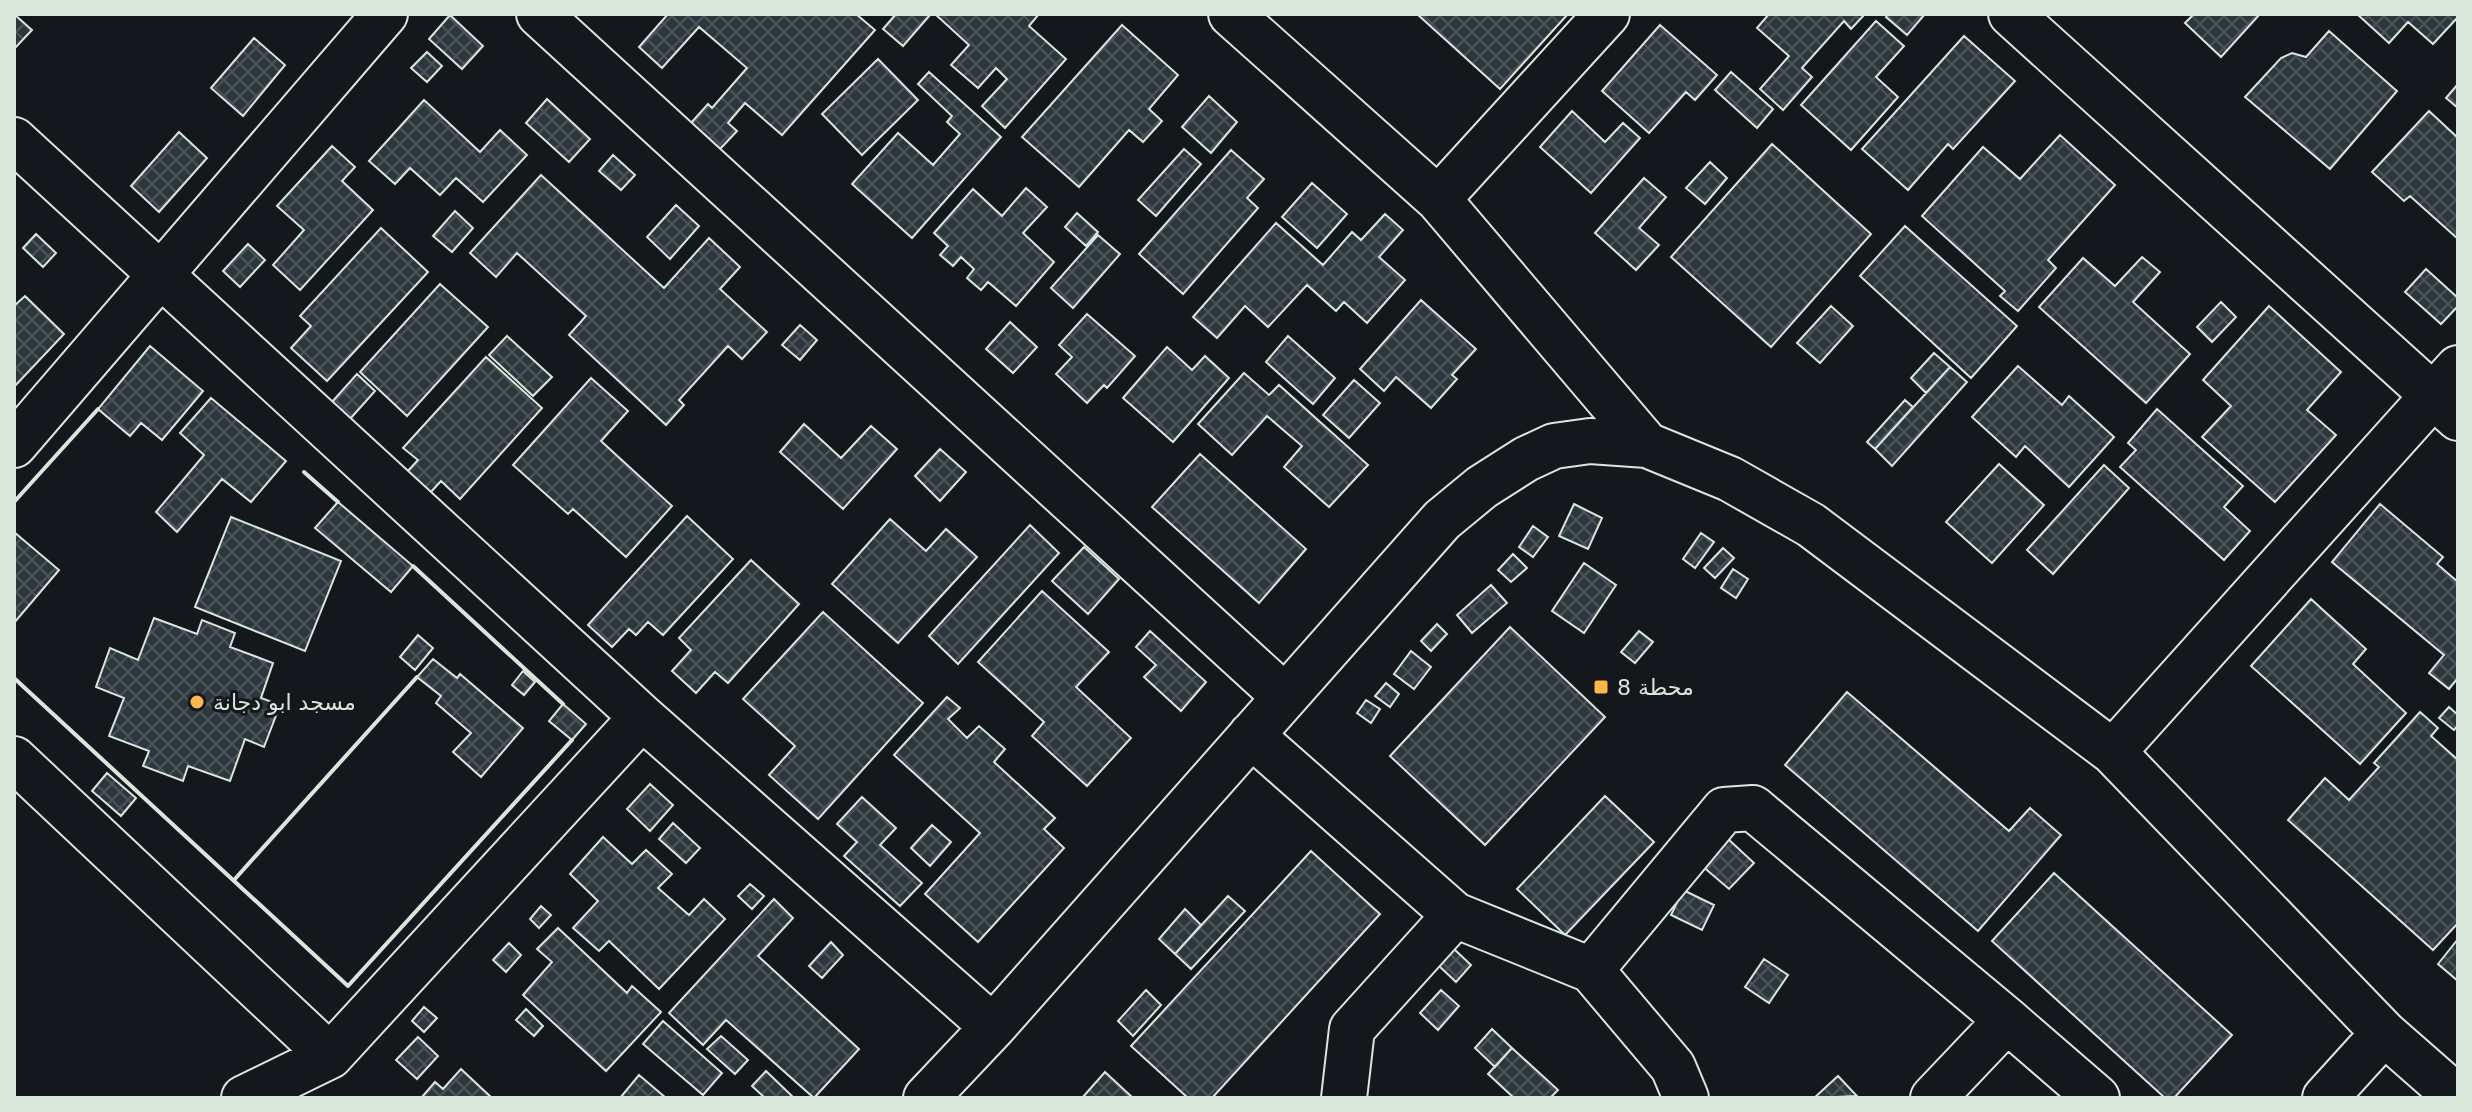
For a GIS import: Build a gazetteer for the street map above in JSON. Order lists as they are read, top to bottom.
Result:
{
  "places": {
    "transit": ["محطة 8"],
    "other": ["مسجد ابو دجانة"]
  }
}
